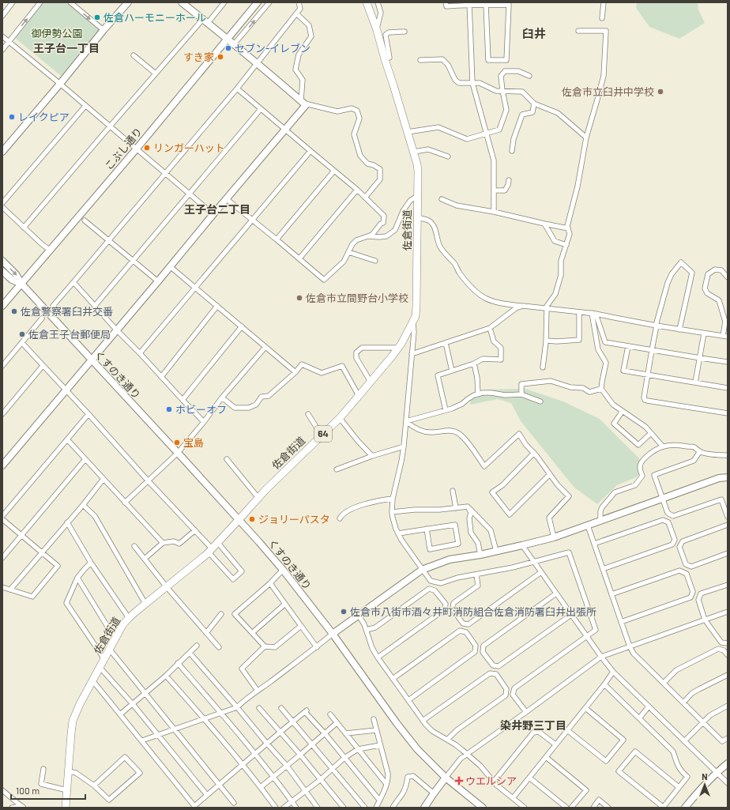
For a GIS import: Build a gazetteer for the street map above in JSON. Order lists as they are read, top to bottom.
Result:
{
  "streets": {
    "main road": ["佐倉街道", "64"],
    "street": ["こぶし通り", "くすのき通り"]
  },
  "crossings": [
    ["こぶし通り", "くすのき通り"],
    ["佐倉街道", "くすのき通り"]
  ],
  "districts": [
    "臼井",
    "王子台一丁目",
    "王子台二丁目",
    "染井野三丁目"
  ],
  "parks": ["御伊勢公園"],
  "places": {
    "other": [
      "佐倉ハーモニーホール",
      "セブン-イレブン",
      "すき家",
      "佐倉市立臼井中学校",
      "レイクピア",
      "リンガーハット",
      "佐倉市立間野台小学校",
      "佐倉警察署臼井交番",
      "佐倉王子台郵便局",
      "ホビーオフ",
      "宝島",
      "ジョリーパスタ",
      "佐倉市八街市酒々井町消防組合佐倉消防署臼井出張所"
    ],
    "health": ["ウエルシア"]
  },
  "scale_bar": "100 m",
  "north": "top"
}
